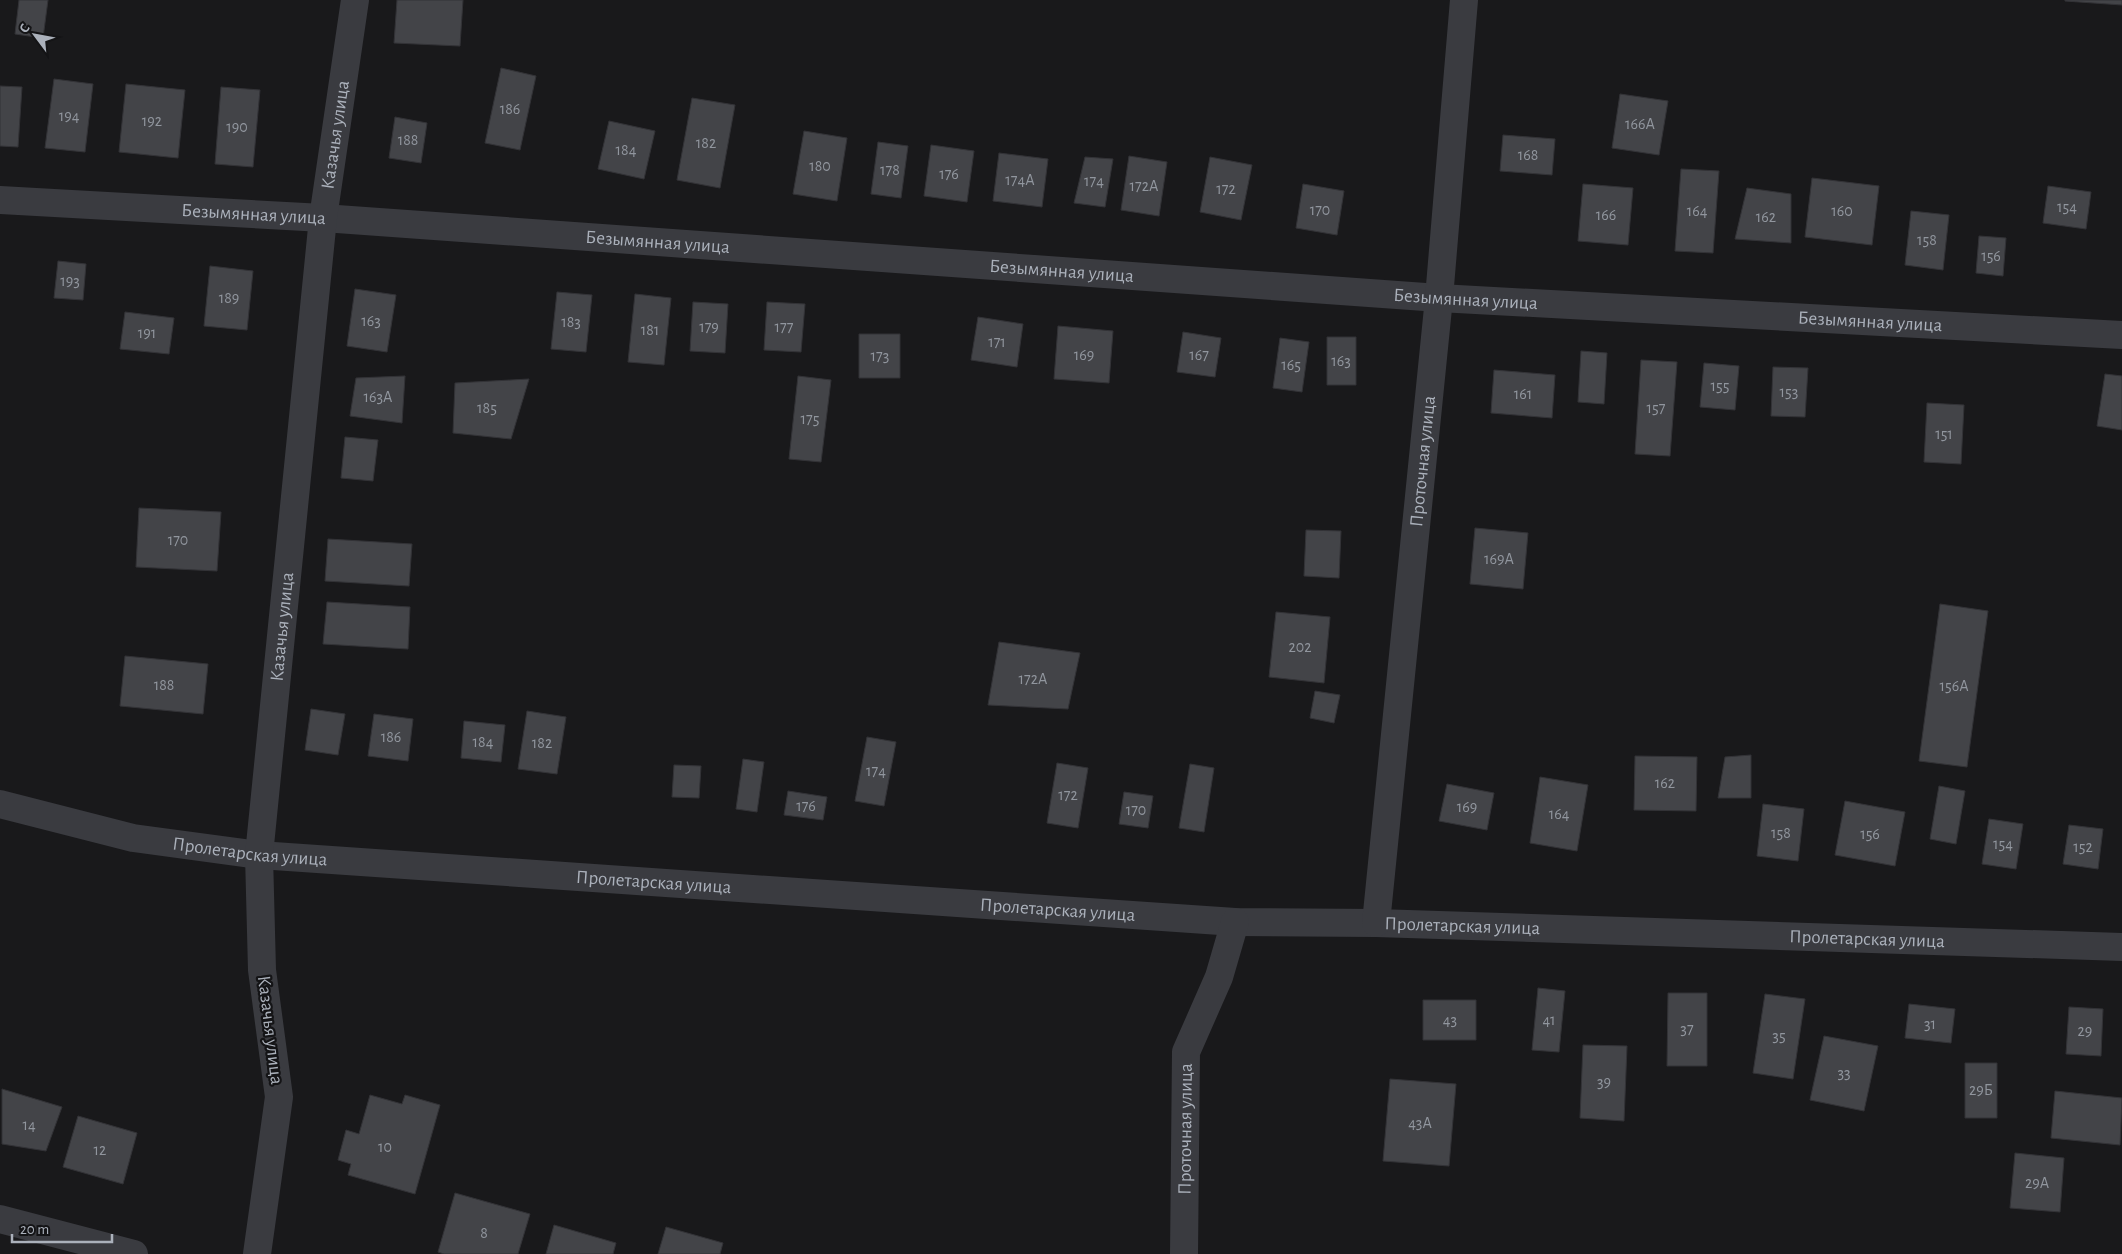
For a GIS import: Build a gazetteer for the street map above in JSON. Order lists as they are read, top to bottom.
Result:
{
  "streets": {
    "street": [
      "Казачья улица",
      "Безымянная улица",
      "Проточная улица",
      "Пролетарская улица"
    ]
  },
  "crossings": [
    ["Казачья улица", "Безымянная улица"],
    ["Казачья улица", "Пролетарская улица"],
    ["Безымянная улица", "Проточная улица"],
    ["Проточная улица", "Пролетарская улица"]
  ],
  "house_numbers": [
    "186",
    "194",
    "192",
    "166А",
    "190",
    "188",
    "182",
    "184",
    "168",
    "180",
    "178",
    "176",
    "174А",
    "174",
    "172А",
    "172",
    "154",
    "170",
    "164",
    "160",
    "166",
    "162",
    "158",
    "156",
    "193",
    "189",
    "163",
    "183",
    "179",
    "177",
    "181",
    "191",
    "171",
    "169",
    "167",
    "173",
    "163",
    "165",
    "155",
    "153",
    "161",
    "163А",
    "185",
    "157",
    "175",
    "151",
    "170",
    "169А",
    "202",
    "172А",
    "188",
    "156А",
    "186",
    "184",
    "182",
    "174",
    "162",
    "172",
    "176",
    "169",
    "170",
    "164",
    "158",
    "156",
    "154",
    "152",
    "43",
    "41",
    "31",
    "37",
    "29",
    "35",
    "33",
    "39",
    "29Б",
    "43А",
    "14",
    "10",
    "12",
    "29А",
    "8"
  ],
  "scale_bar": "20 m",
  "north": "top left"
}
